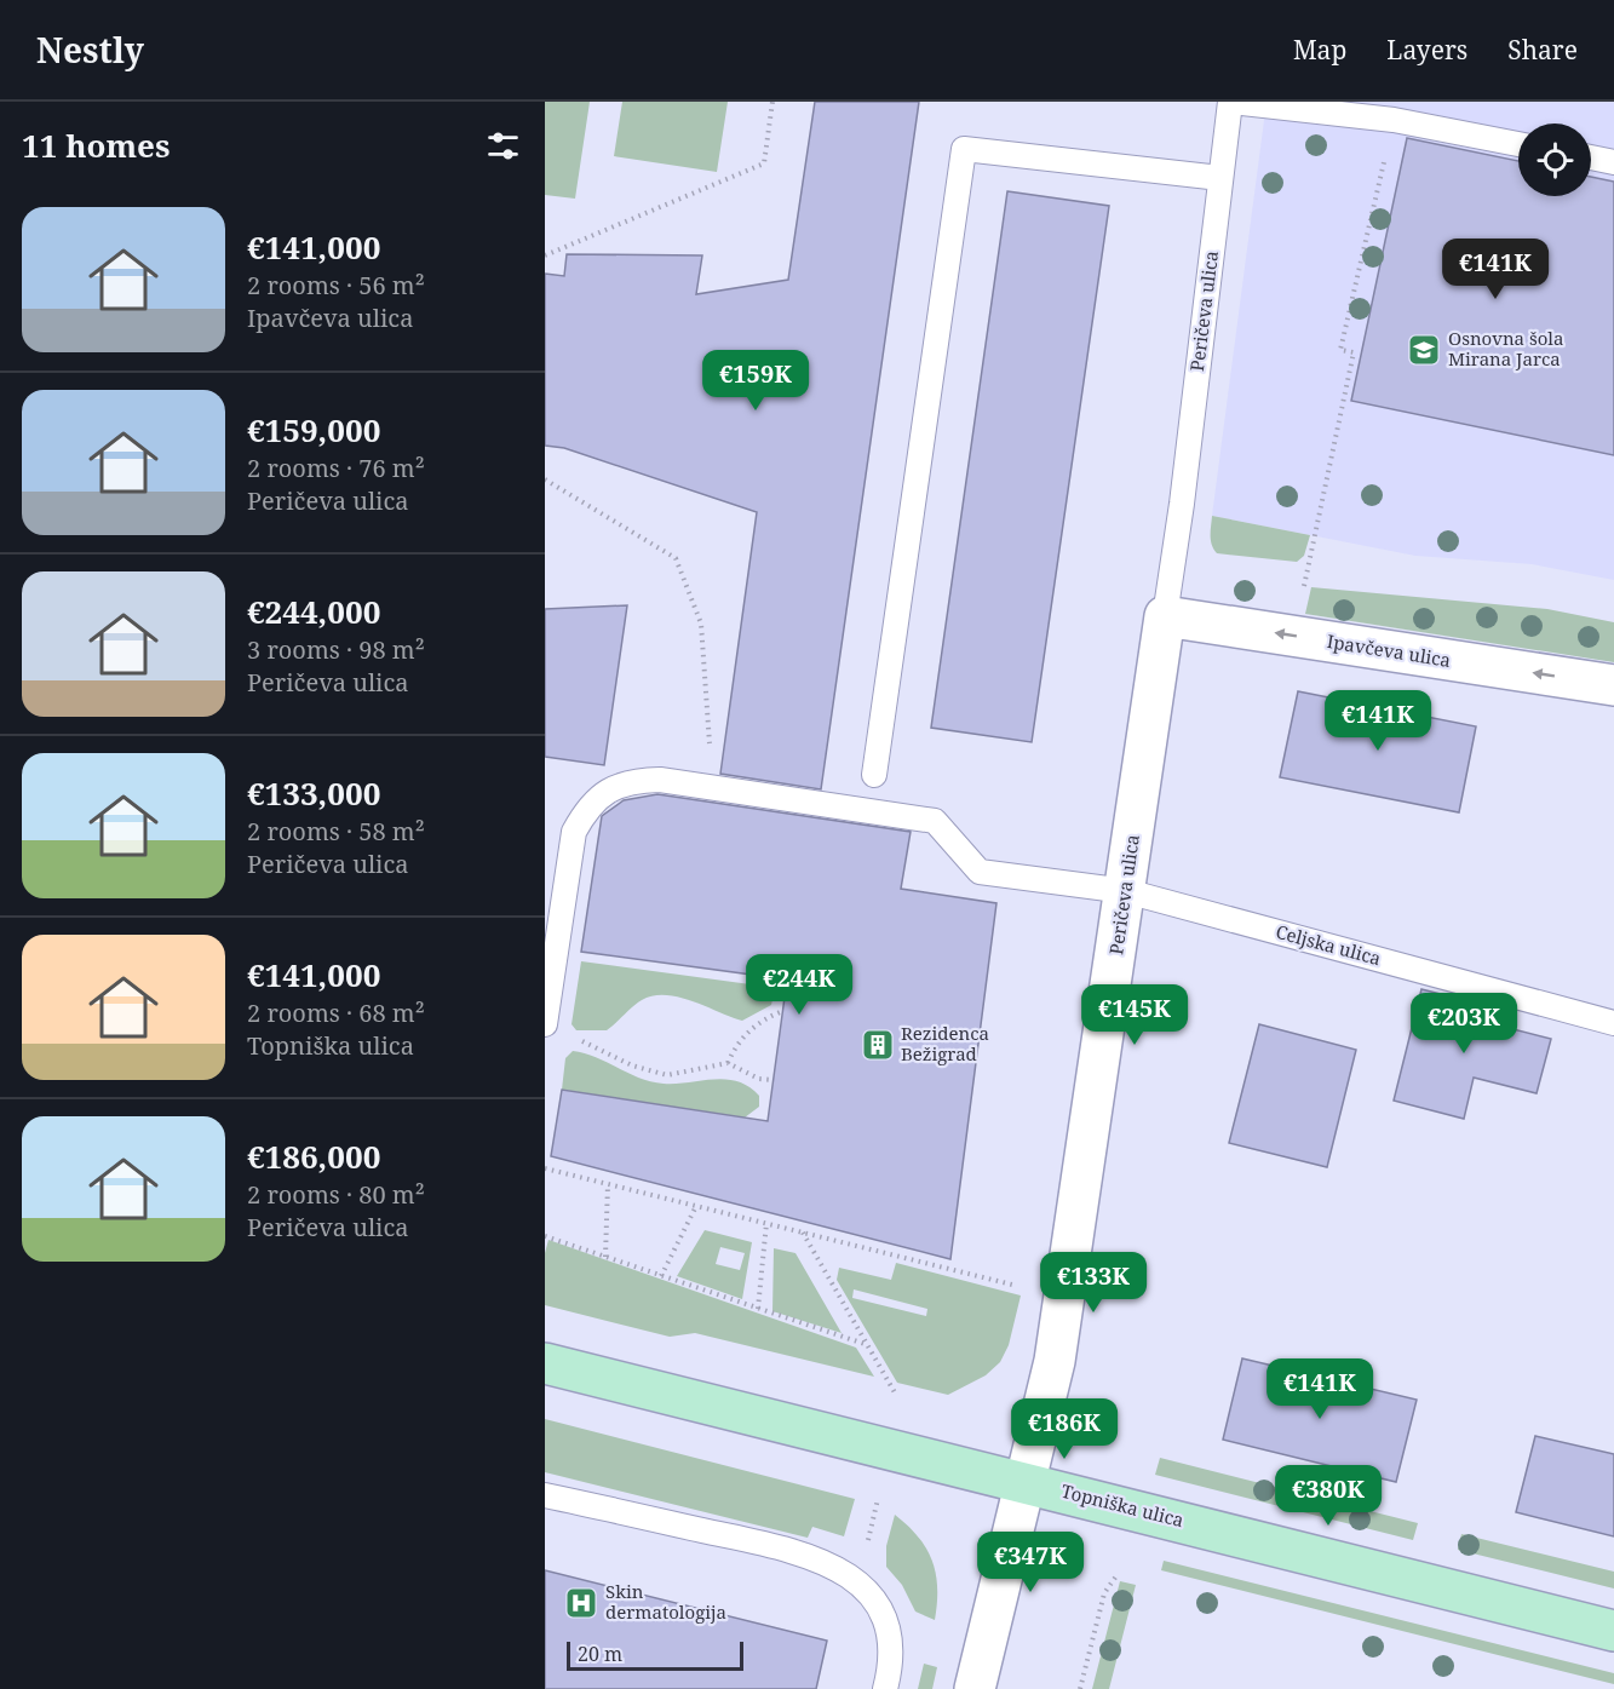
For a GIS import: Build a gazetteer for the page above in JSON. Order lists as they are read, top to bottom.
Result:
{
  "streets": {
    "main road": ["Topniška ulica"],
    "street": ["Peričeva ulica", "Ipavčeva ulica"],
    "lane": ["Celjska ulica"]
  },
  "crossings": [
    ["Peričeva ulica", "Ipavčeva ulica"],
    ["Peričeva ulica", "Celjska ulica"],
    ["Peričeva ulica", "Topniška ulica"]
  ],
  "one_way": ["Ipavčeva ulica"],
  "places": {
    "school or university": ["Osnovna šola Mirana Jarca"],
    "building": ["Rezidenca Bežigrad"],
    "hospital": ["Skin dermatologija"]
  },
  "scale_bar": "20 m",
  "page": {
    "header": "Nestly",
    "nav": ["Map", "Layers", "Share"],
    "heading": "11 homes",
    "list": [
      {
        "name": "€141,000",
        "note": "2 rooms · 56 m² · Ipavčeva ulica"
      },
      {
        "name": "€159,000",
        "note": "2 rooms · 76 m² · Peričeva ulica"
      },
      {
        "name": "€244,000",
        "note": "3 rooms · 98 m² · Peričeva ulica"
      },
      {
        "name": "€133,000",
        "note": "2 rooms · 58 m² · Peričeva ulica"
      },
      {
        "name": "€141,000",
        "note": "2 rooms · 68 m² · Topniška ulica"
      },
      {
        "name": "€186,000",
        "note": "2 rooms · 80 m² · Peričeva ulica"
      }
    ],
    "price": [
      "€141K",
      "€159K",
      "€141K",
      "€244K",
      "€145K",
      "€203K",
      "€133K",
      "€141K",
      "€186K",
      "€380K",
      "€347K"
    ],
    "scale": "20 m"
  }
}
